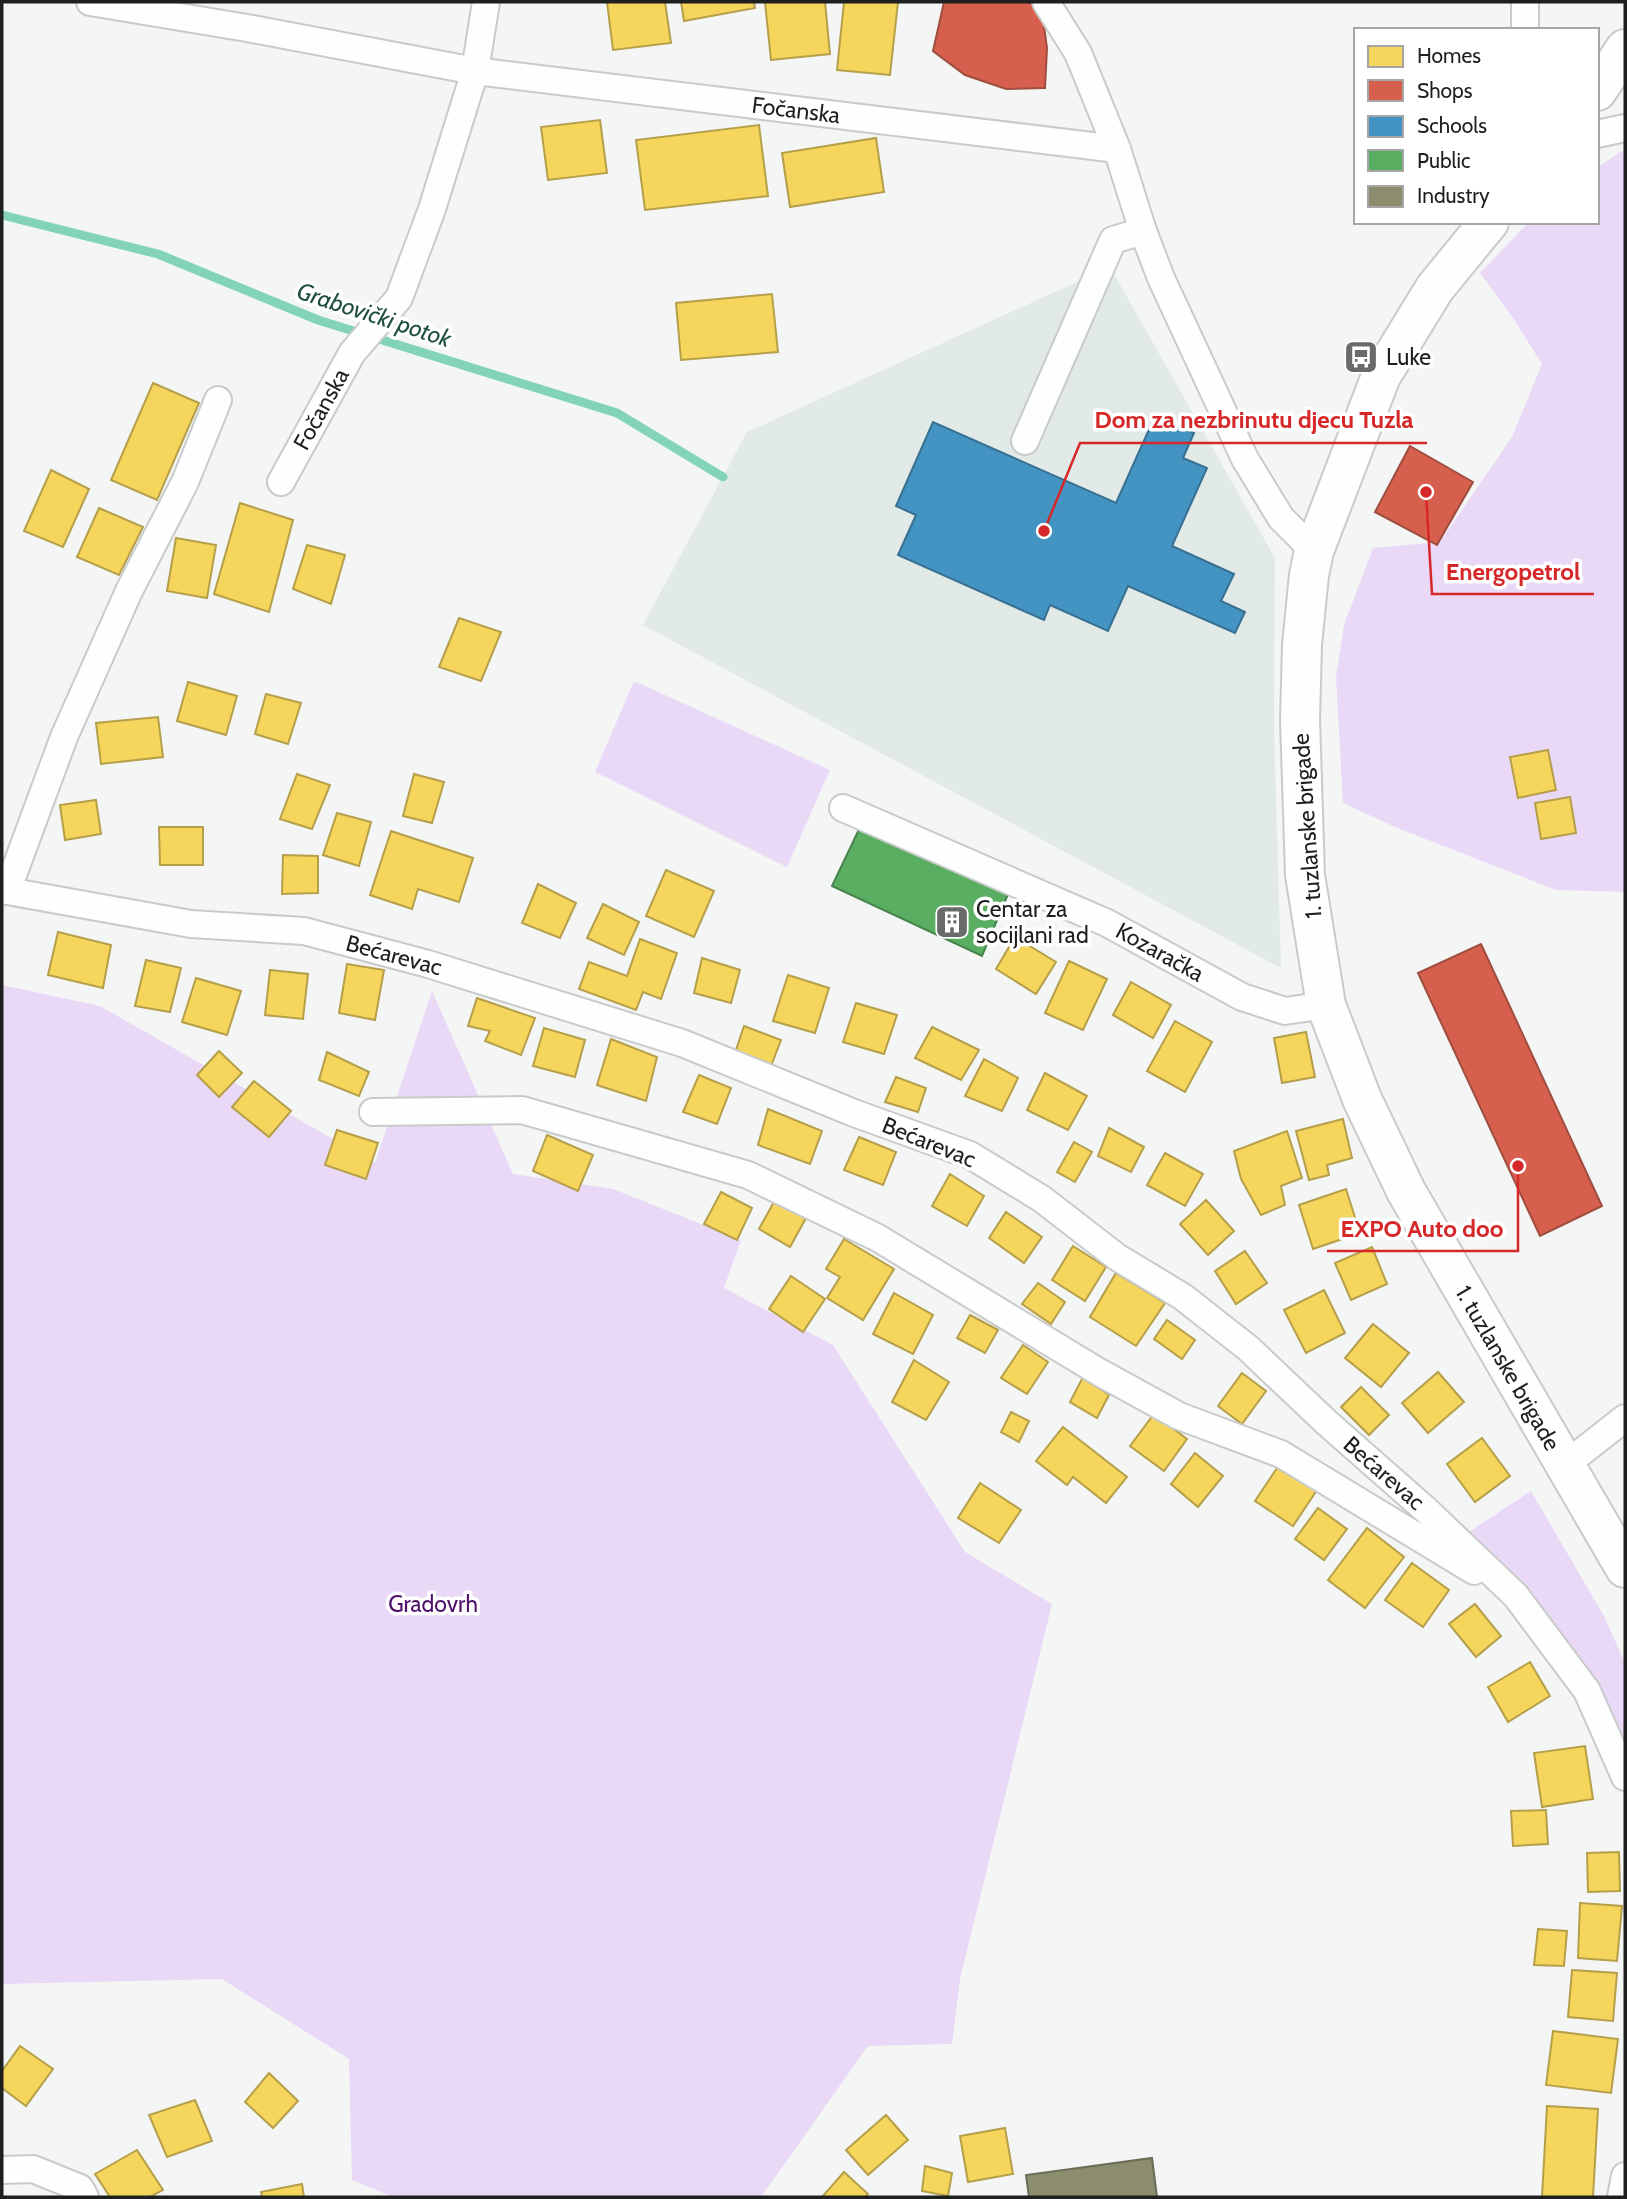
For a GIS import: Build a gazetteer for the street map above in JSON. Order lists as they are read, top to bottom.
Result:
{
  "streets": {
    "main road": ["1. tuzlanske brigade"],
    "street": ["Fočanska", "Kozaračka", "Bećarevac"]
  },
  "crossings": [
    ["1. tuzlanske brigade", "Kozaračka"]
  ],
  "water": ["Grabovički potok"],
  "parks": ["Gradovrh"],
  "places": {
    "bus stop": ["Luke"],
    "other": ["Energopetrol", "Dom za nezbrinutu djecu Tuzla", "EXPO Auto doo"],
    "building": ["Centar za socijlani rad"]
  },
  "legend": [
    "Homes",
    "Shops",
    "Schools",
    "Public",
    "Industry"
  ]
}
